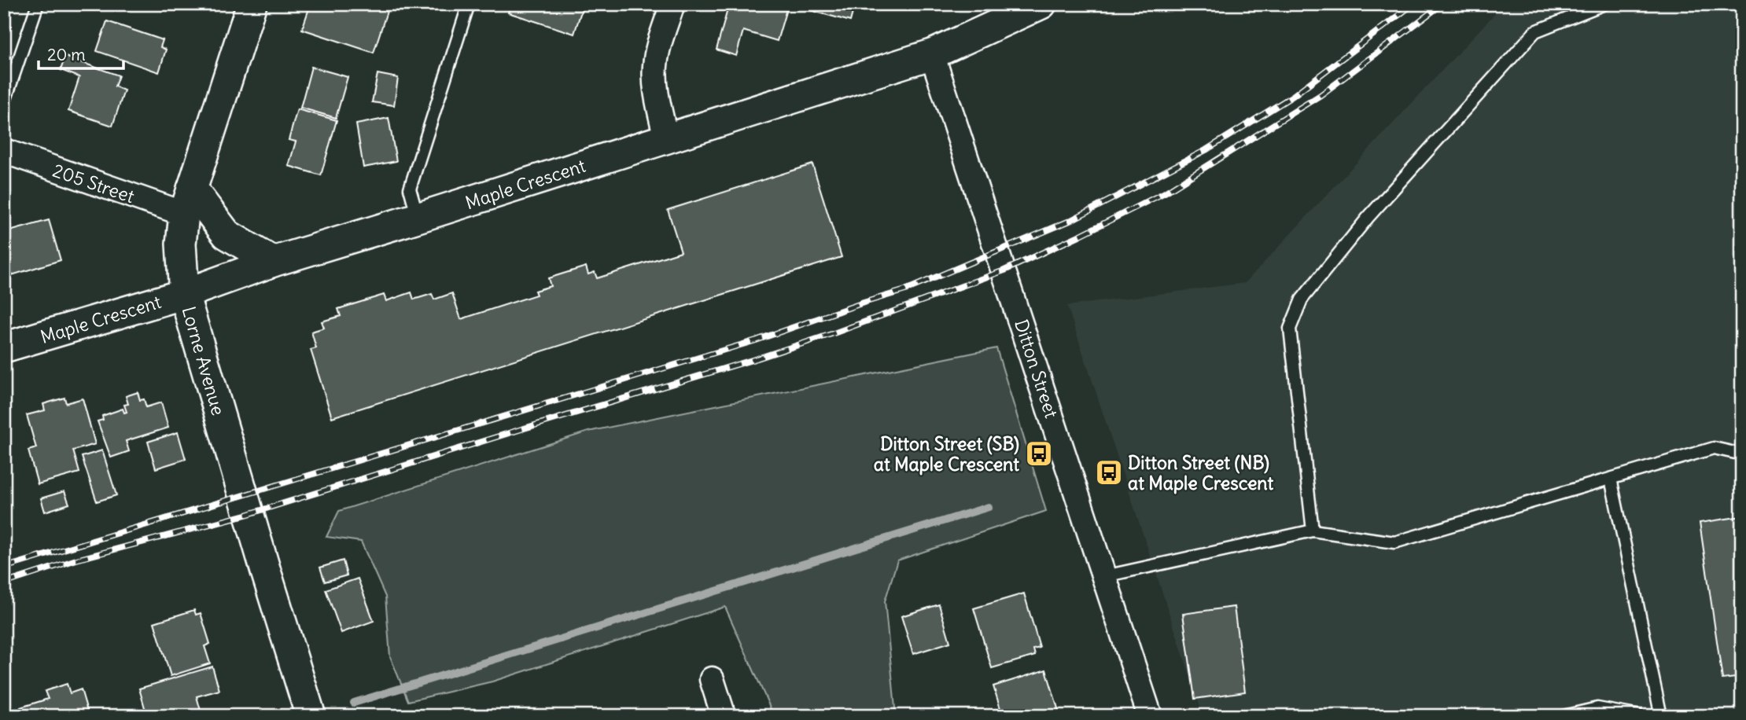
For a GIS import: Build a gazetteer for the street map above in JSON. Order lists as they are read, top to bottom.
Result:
{
  "streets": {
    "street": [
      "205 Street",
      "Maple Crescent",
      "Lorne Avenue",
      "Ditton Street"
    ]
  },
  "crossings": [
    ["205 Street", "Lorne Avenue"],
    ["Maple Crescent", "Lorne Avenue"],
    ["Maple Crescent", "Ditton Street"]
  ],
  "places": {
    "bus stop": ["Ditton Street (SB) at Maple Crescent", "Ditton Street (NB) at Maple Crescent"]
  },
  "scale_bar": "20 m"
}
